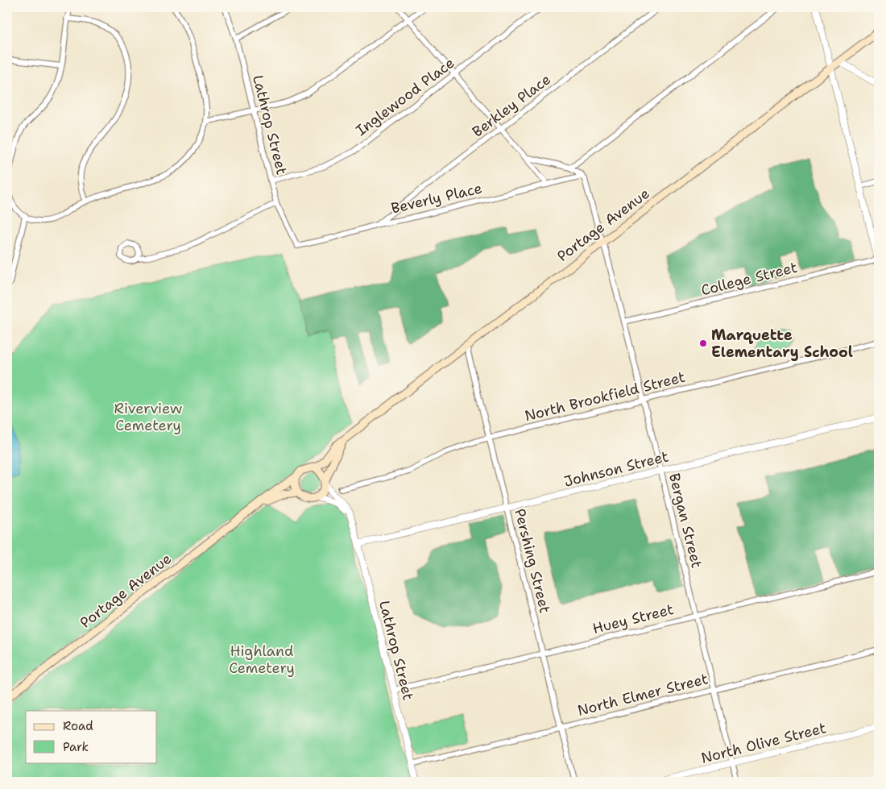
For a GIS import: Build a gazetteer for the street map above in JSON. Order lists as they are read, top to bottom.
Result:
{
  "streets": {
    "main road": ["Portage Avenue"],
    "street": [
      "Inglewood Place",
      "Berkley Place",
      "Lathrop Street",
      "Beverly Place",
      "College Street",
      "North Brookfield Street",
      "Johnson Street",
      "Bergan Street",
      "Pershing Street",
      "Huey Street",
      "North Elmer Street",
      "North Olive Street"
    ]
  },
  "crossings": [
    ["Inglewood Place", "Lathrop Street"],
    ["Berkley Place", "Beverly Place"],
    ["Lathrop Street", "Beverly Place"],
    ["Lathrop Street", "Portage Avenue"],
    ["Lathrop Street", "Johnson Street"],
    ["Lathrop Street", "Huey Street"],
    ["Lathrop Street", "North Elmer Street"],
    ["Beverly Place", "Bergan Street"],
    ["Portage Avenue", "Bergan Street"],
    ["Portage Avenue", "Pershing Street"],
    ["College Street", "Bergan Street"],
    ["North Brookfield Street", "Bergan Street"],
    ["North Brookfield Street", "Pershing Street"],
    ["Johnson Street", "Bergan Street"],
    ["Johnson Street", "Pershing Street"],
    ["Bergan Street", "Huey Street"],
    ["Bergan Street", "North Elmer Street"],
    ["Bergan Street", "North Olive Street"],
    ["Pershing Street", "Huey Street"],
    ["Pershing Street", "North Elmer Street"]
  ],
  "parks": ["Riverview Cemetery", "Highland Cemetery"],
  "places": ["Marquette Elementary School"],
  "legend": ["Road", "Park"]
}
